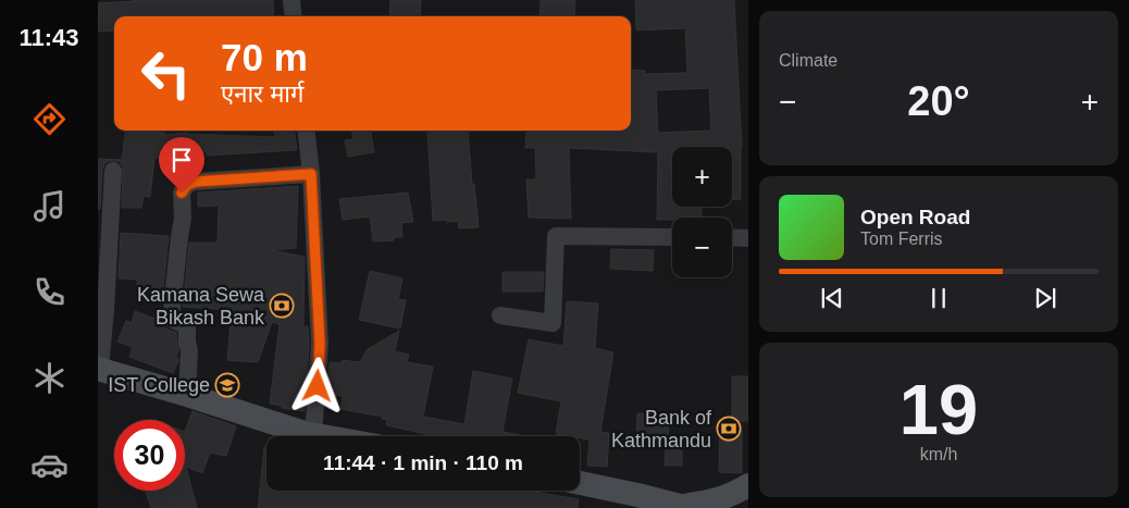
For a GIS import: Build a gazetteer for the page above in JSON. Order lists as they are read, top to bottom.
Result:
{
  "places": {
    "bank": ["Kamana Sewa Bikash Bank", "Bank of Kathmandu"],
    "school or university": ["IST College"]
  },
  "page": {
    "tabs": "11:43",
    "tile": [
      "Climate",
      ["19", "km/h"]
    ],
    "turn": ["70 m", "एनार मार्ग"],
    "heat": ["−", "20°", "+"],
    "map_buttons": ["+", "−"],
    "song": ["Open Road", "Tom Ferris"],
    "limit": "30",
    "trip": "11:44 · 1 min · 110 m"
  }
}
